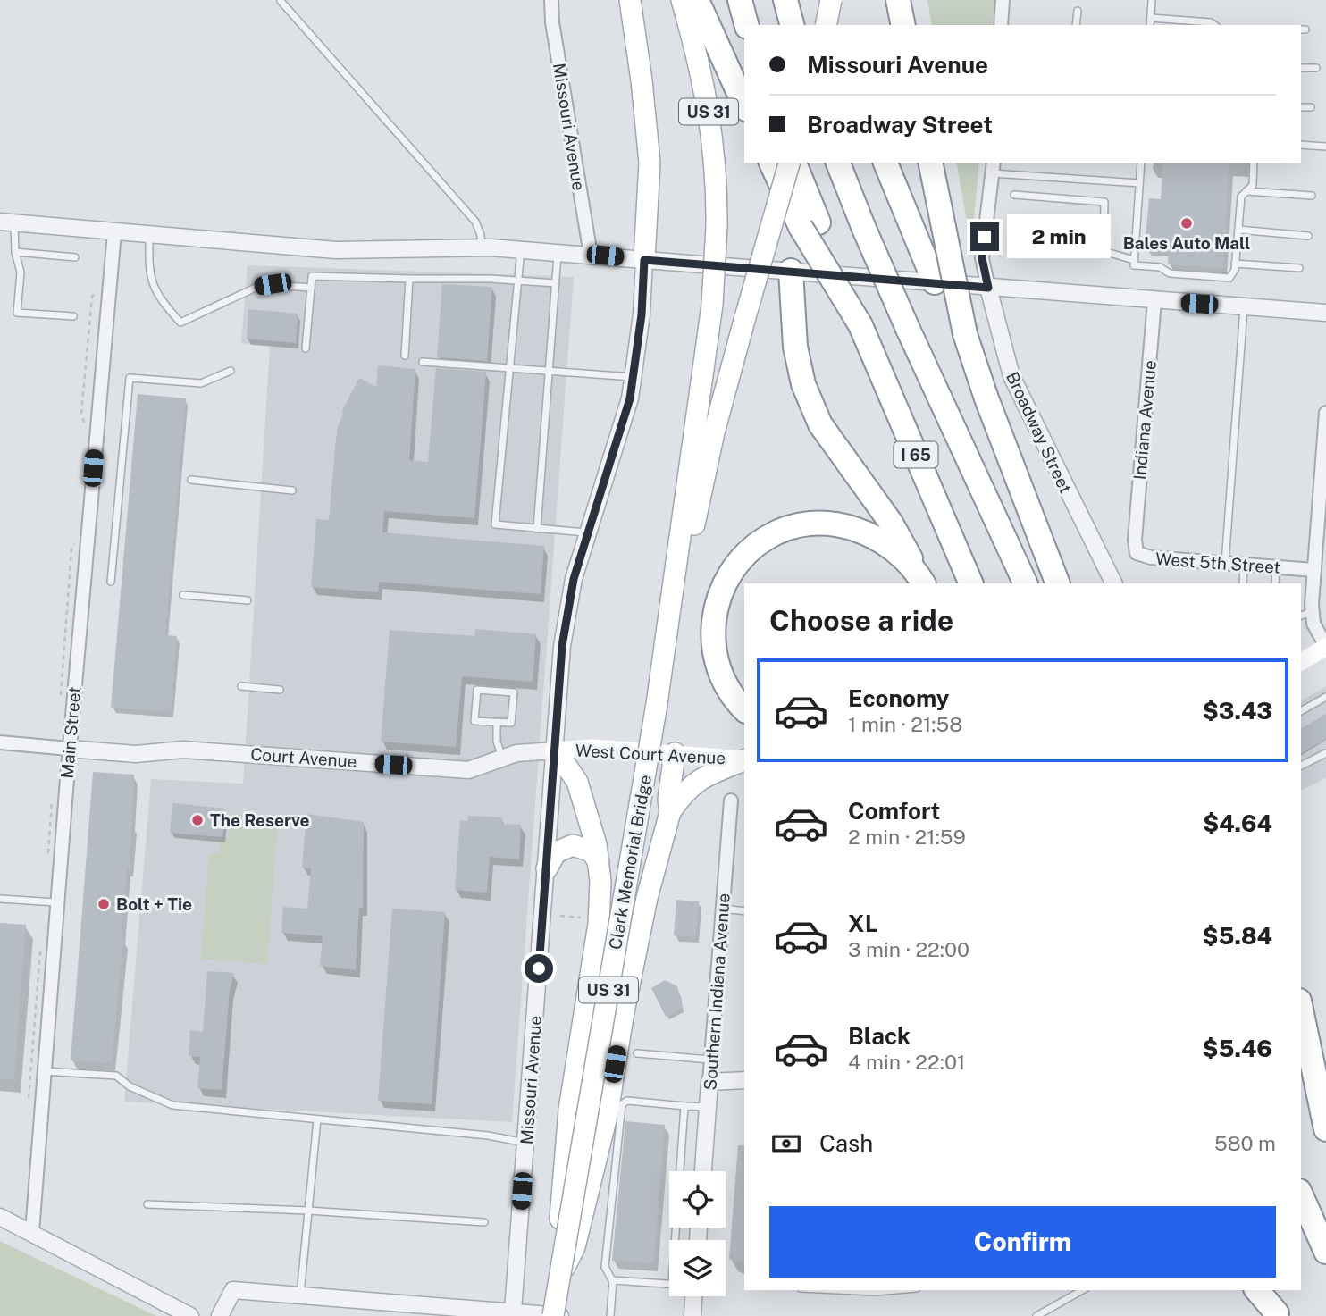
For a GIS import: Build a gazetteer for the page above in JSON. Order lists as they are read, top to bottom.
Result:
{
  "streets": {
    "highway": ["I 65"],
    "main road": ["US 31", "West Court Avenue", "Clark Memorial Bridge"],
    "street": [
      "Missouri Avenue",
      "Indiana Avenue",
      "Broadway Street",
      "West 5th Street",
      "Main Street",
      "Court Avenue",
      "Southern Indiana Avenue"
    ]
  },
  "crossings": [
    ["US 31", "Clark Memorial Bridge"],
    ["Missouri Avenue", "West Court Avenue"],
    ["Missouri Avenue", "Court Avenue"],
    ["Indiana Avenue", "West 5th Street"],
    ["Main Street", "Court Avenue"],
    ["West Court Avenue", "Court Avenue"]
  ],
  "places": ["Bales Auto Mall", "The Reserve", "Bolt + Tie"],
  "page": {
    "banner": ["Missouri Avenue", "Broadway Street"],
    "bubble": "2 min",
    "heading": "Choose a ride",
    "list": [
      {
        "name": "Economy",
        "note": "1 min · 21:58",
        "value": "$3.43"
      },
      {
        "name": "Comfort",
        "note": "2 min · 21:59",
        "value": "$4.64"
      },
      {
        "name": "XL",
        "note": "3 min · 22:00",
        "value": "$5.84"
      },
      {
        "name": "Black",
        "note": "4 min · 22:01",
        "value": "$5.46"
      }
    ],
    "pay": ["Cash", "580 m"],
    "buttons": "Confirm"
  }
}
